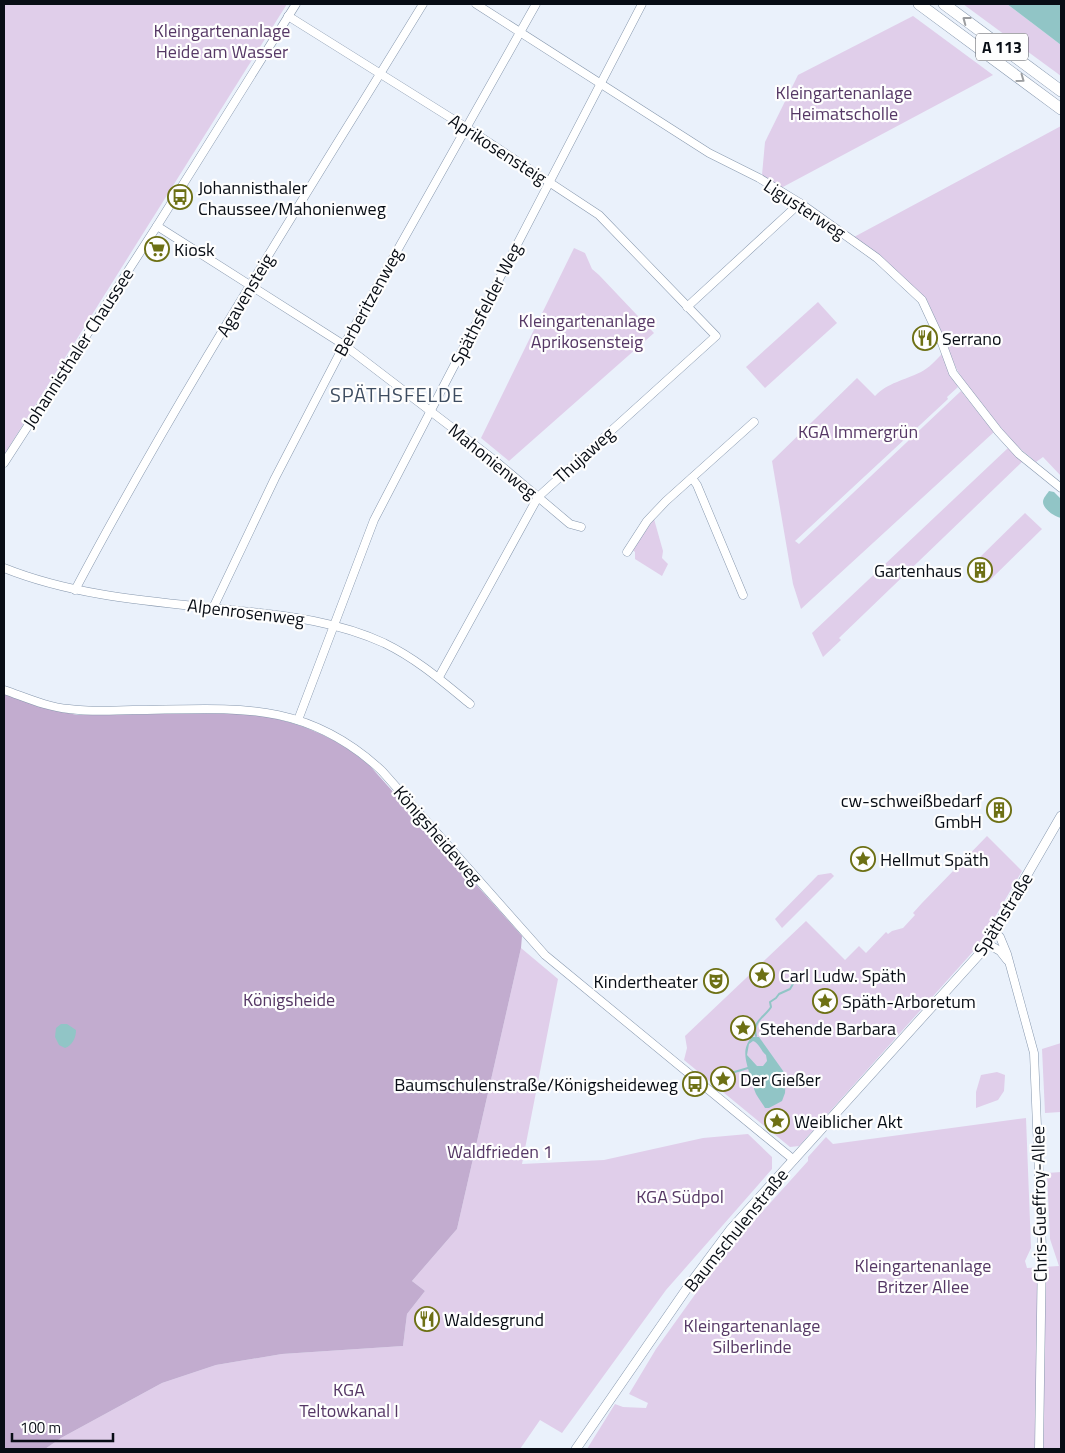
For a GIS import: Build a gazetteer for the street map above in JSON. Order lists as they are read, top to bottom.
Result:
{
  "streets": {
    "highway": ["A 113"],
    "main road": ["Späthstraße", "Baumschulenstraße"],
    "street": [
      "Aprikosensteig",
      "Ligusterweg",
      "Agavensteig",
      "Berberitzenweg",
      "Späthsfelder Weg",
      "Johannisthaler Chaussee",
      "Thujaweg",
      "Mahonienweg",
      "Alpenrosenweg",
      "Königsheideweg",
      "Chris-Gueffroy-Allee"
    ]
  },
  "crossings": [
    ["Aprikosensteig", "Agavensteig"],
    ["Aprikosensteig", "Berberitzenweg"],
    ["Aprikosensteig", "Späthsfelder Weg"],
    ["Aprikosensteig", "Johannisthaler Chaussee"],
    ["Aprikosensteig", "Thujaweg"],
    ["Ligusterweg", "Berberitzenweg"],
    ["Ligusterweg", "Späthsfelder Weg"],
    ["Agavensteig", "Mahonienweg"],
    ["Agavensteig", "Alpenrosenweg"],
    ["Berberitzenweg", "Mahonienweg"],
    ["Berberitzenweg", "Alpenrosenweg"],
    ["Späthsfelder Weg", "Mahonienweg"],
    ["Späthsfelder Weg", "Alpenrosenweg"],
    ["Späthsfelder Weg", "Königsheideweg"],
    ["Johannisthaler Chaussee", "Mahonienweg"],
    ["Thujaweg", "Mahonienweg"],
    ["Thujaweg", "Alpenrosenweg"],
    ["Königsheideweg", "Späthstraße"],
    ["Königsheideweg", "Baumschulenstraße"],
    ["Späthstraße", "Chris-Gueffroy-Allee"],
    ["Späthstraße", "Baumschulenstraße"]
  ],
  "districts": ["SPÄTHSFELDE"],
  "parks": [
    "Kleingartenanlage Heide am Wasser",
    "Kleingartenanlage Heimatscholle",
    "Kleingartenanlage Aprikosensteig",
    "KGA Immergrün",
    "Königsheide",
    "Waldfrieden 1",
    "KGA Südpol",
    "Kleingartenanlage Britzer Allee",
    "Kleingartenanlage Silberlinde",
    "KGA Teltowkanal I"
  ],
  "places": {
    "bus stop": ["Johannisthaler Chaussee/Mahonienweg", "Baumschulenstraße/Königsheideweg"],
    "supermarket": ["Kiosk"],
    "restaurant": ["Serrano", "Waldesgrund"],
    "building": ["Gartenhaus", "cw-schweißbedarf GmbH"],
    "place": [
      "Hellmut Späth",
      "Carl Ludw. Späth",
      "Späth-Arboretum",
      "Stehende Barbara",
      "Der Gießer",
      "Weiblicher Akt"
    ],
    "theatre": ["Kindertheater"]
  },
  "scale_bar": "100 m"
}
